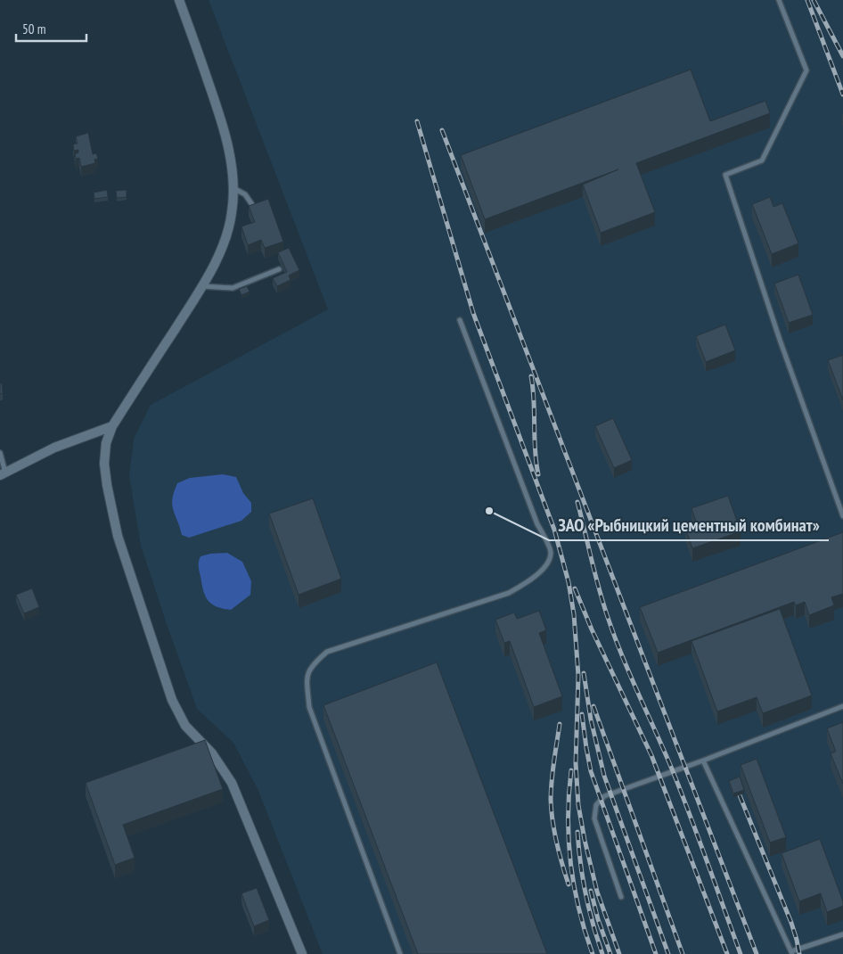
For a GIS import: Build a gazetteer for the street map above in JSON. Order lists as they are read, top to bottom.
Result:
{
  "places": ["ЗАО «Рыбницкий цементный комбинат»"],
  "scale_bar": "50 m"
}
